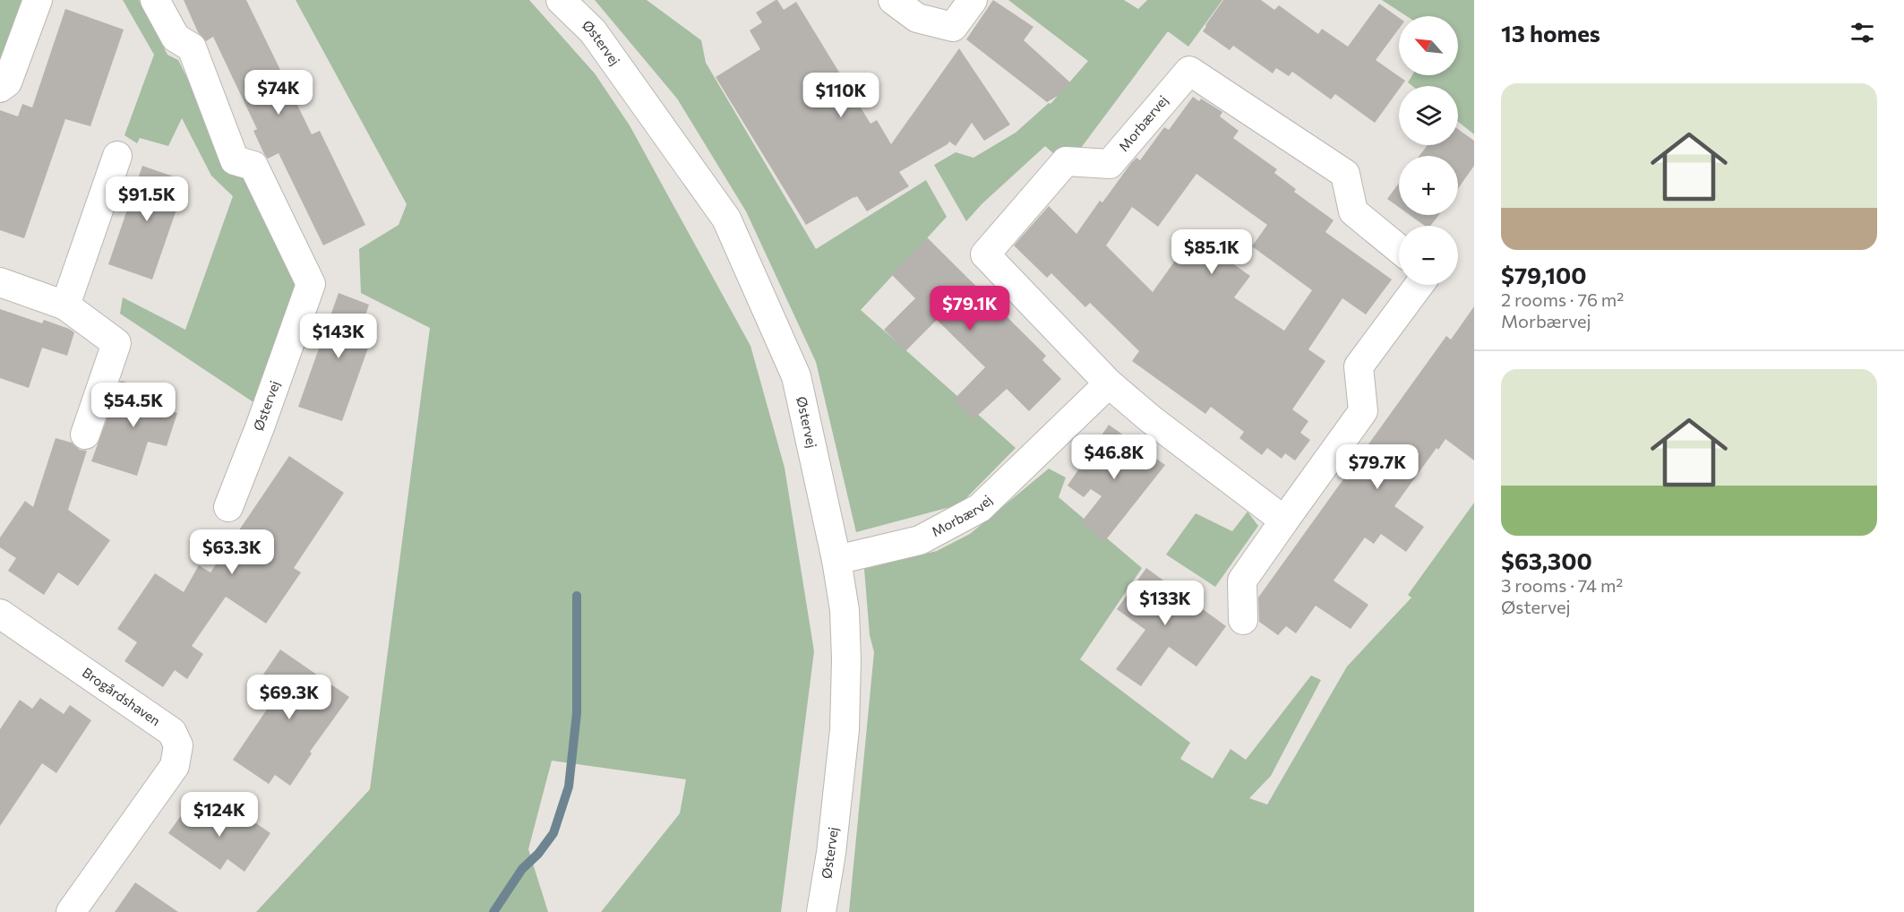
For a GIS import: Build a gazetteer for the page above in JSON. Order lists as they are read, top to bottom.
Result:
{
  "streets": {
    "street": ["Østervej", "Morbærvej", "Brogårdshaven"]
  },
  "crossings": [
    ["Østervej", "Morbærvej"]
  ],
  "north": "top left",
  "page": {
    "heading": "13 homes",
    "map_buttons": ["+", "−"],
    "list": [
      {
        "name": "$79,100",
        "note": "2 rooms · 76 m² · Morbærvej"
      },
      {
        "name": "$63,300",
        "note": "3 rooms · 74 m² · Østervej"
      }
    ],
    "price": [
      "$74K",
      "$110K",
      "$91.5K",
      "$85.1K",
      "$79.1K",
      "$143K",
      "$54.5K",
      "$46.8K",
      "$79.7K",
      "$63.3K",
      "$133K",
      "$69.3K",
      "$124K"
    ]
  }
}
